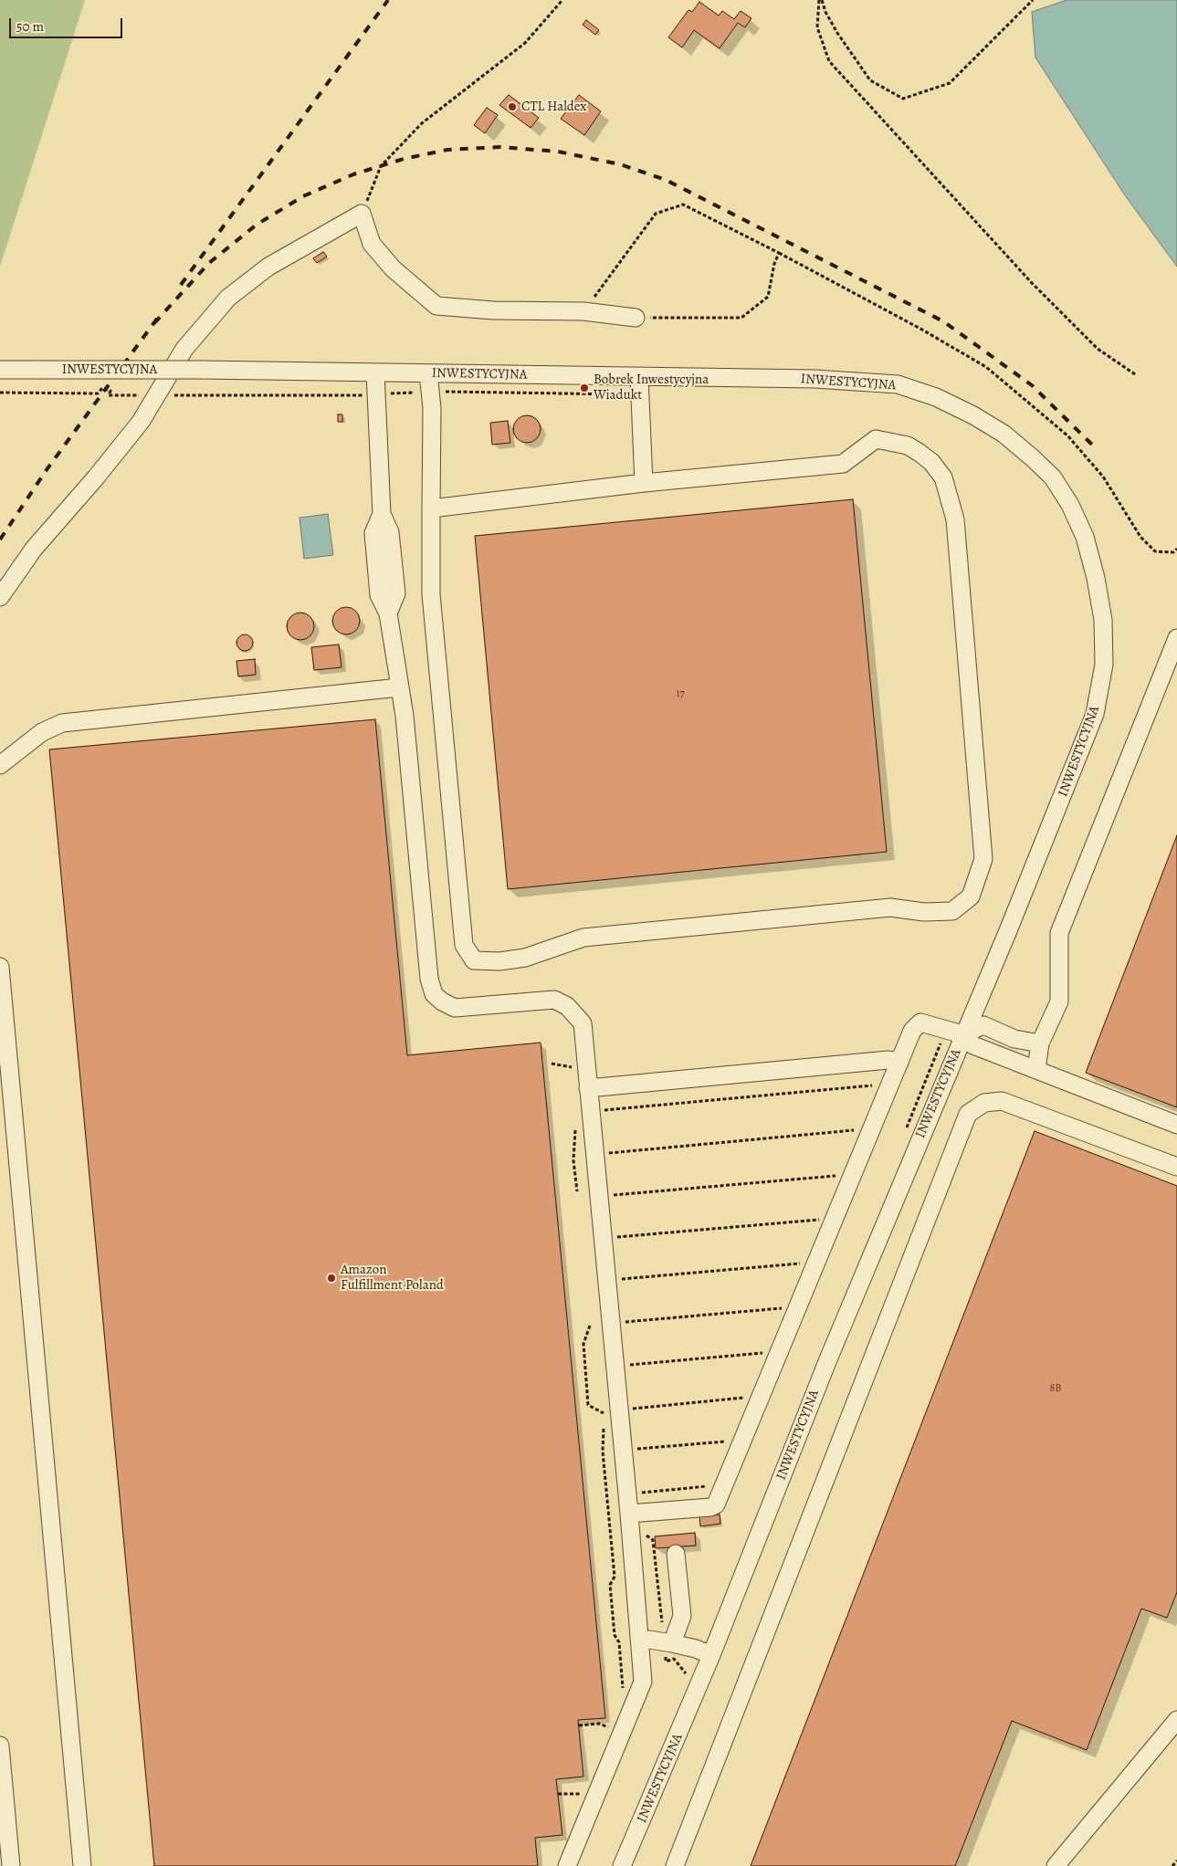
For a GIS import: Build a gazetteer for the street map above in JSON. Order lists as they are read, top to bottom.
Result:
{
  "streets": {
    "street": ["INWESTYCYJNA"]
  },
  "places": ["CTL Haldex", "Bobrek Inwestycyjna Wiadukt", "Amazon Fulfillment Poland"],
  "house_numbers": ["17", "8B"],
  "scale_bar": "50 m"
}
